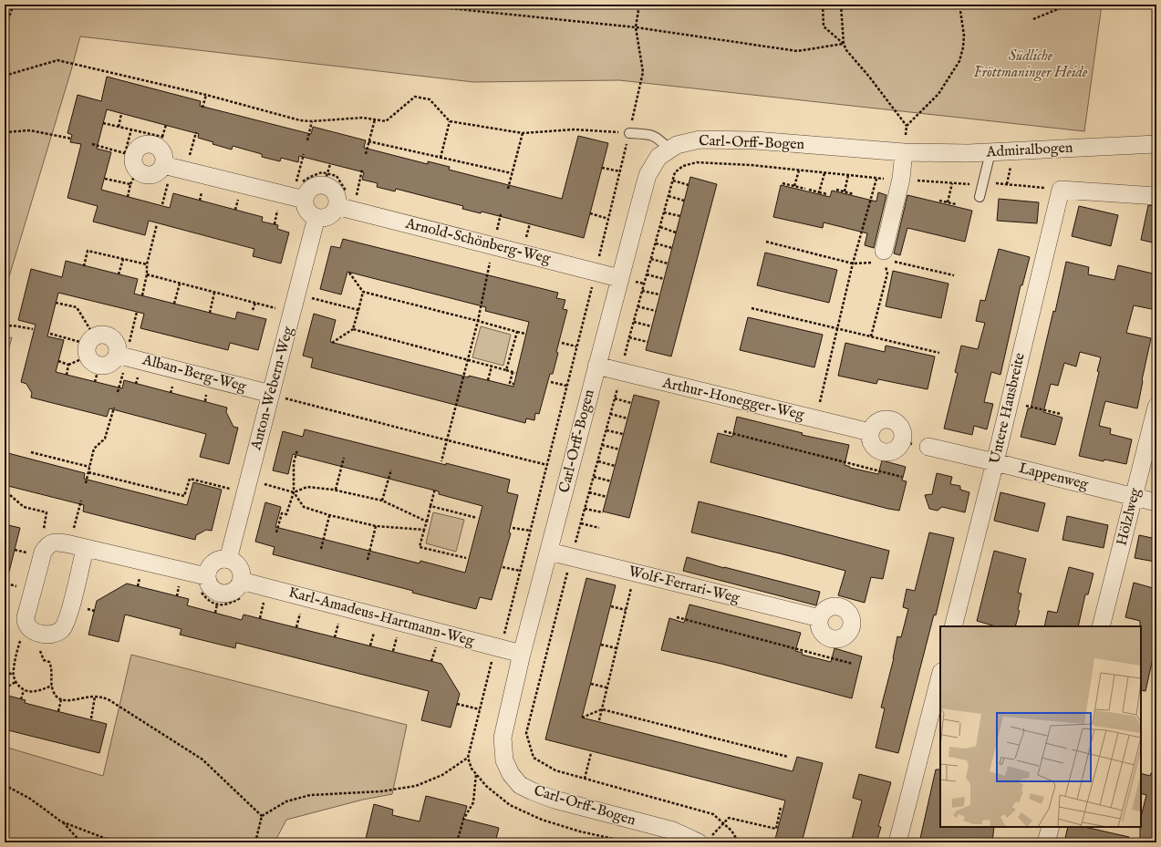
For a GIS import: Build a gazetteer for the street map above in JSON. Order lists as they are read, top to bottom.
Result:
{
  "streets": {
    "street": [
      "Carl-Orff-Bogen",
      "Admiralbogen",
      "Arnold-Schönberg-Weg",
      "Alban-Berg-Weg",
      "Anton-Webern-Weg",
      "Arthur-Honegger-Weg",
      "Untere Hausbreite",
      "Lappenweg",
      "Hölzlweg",
      "Wolf-Ferrari-Weg",
      "Karl-Amadeus-Hartmann-Weg"
    ]
  },
  "crossings": [
    ["Carl-Orff-Bogen", "Admiralbogen"],
    ["Carl-Orff-Bogen", "Arnold-Schönberg-Weg"],
    ["Carl-Orff-Bogen", "Arthur-Honegger-Weg"],
    ["Carl-Orff-Bogen", "Wolf-Ferrari-Weg"],
    ["Carl-Orff-Bogen", "Karl-Amadeus-Hartmann-Weg"],
    ["Alban-Berg-Weg", "Anton-Webern-Weg"],
    ["Anton-Webern-Weg", "Karl-Amadeus-Hartmann-Weg"],
    ["Untere Hausbreite", "Lappenweg"],
    ["Lappenweg", "Hölzlweg"]
  ],
  "parks": ["Südliche Fröttmaninger Heide"]
}
